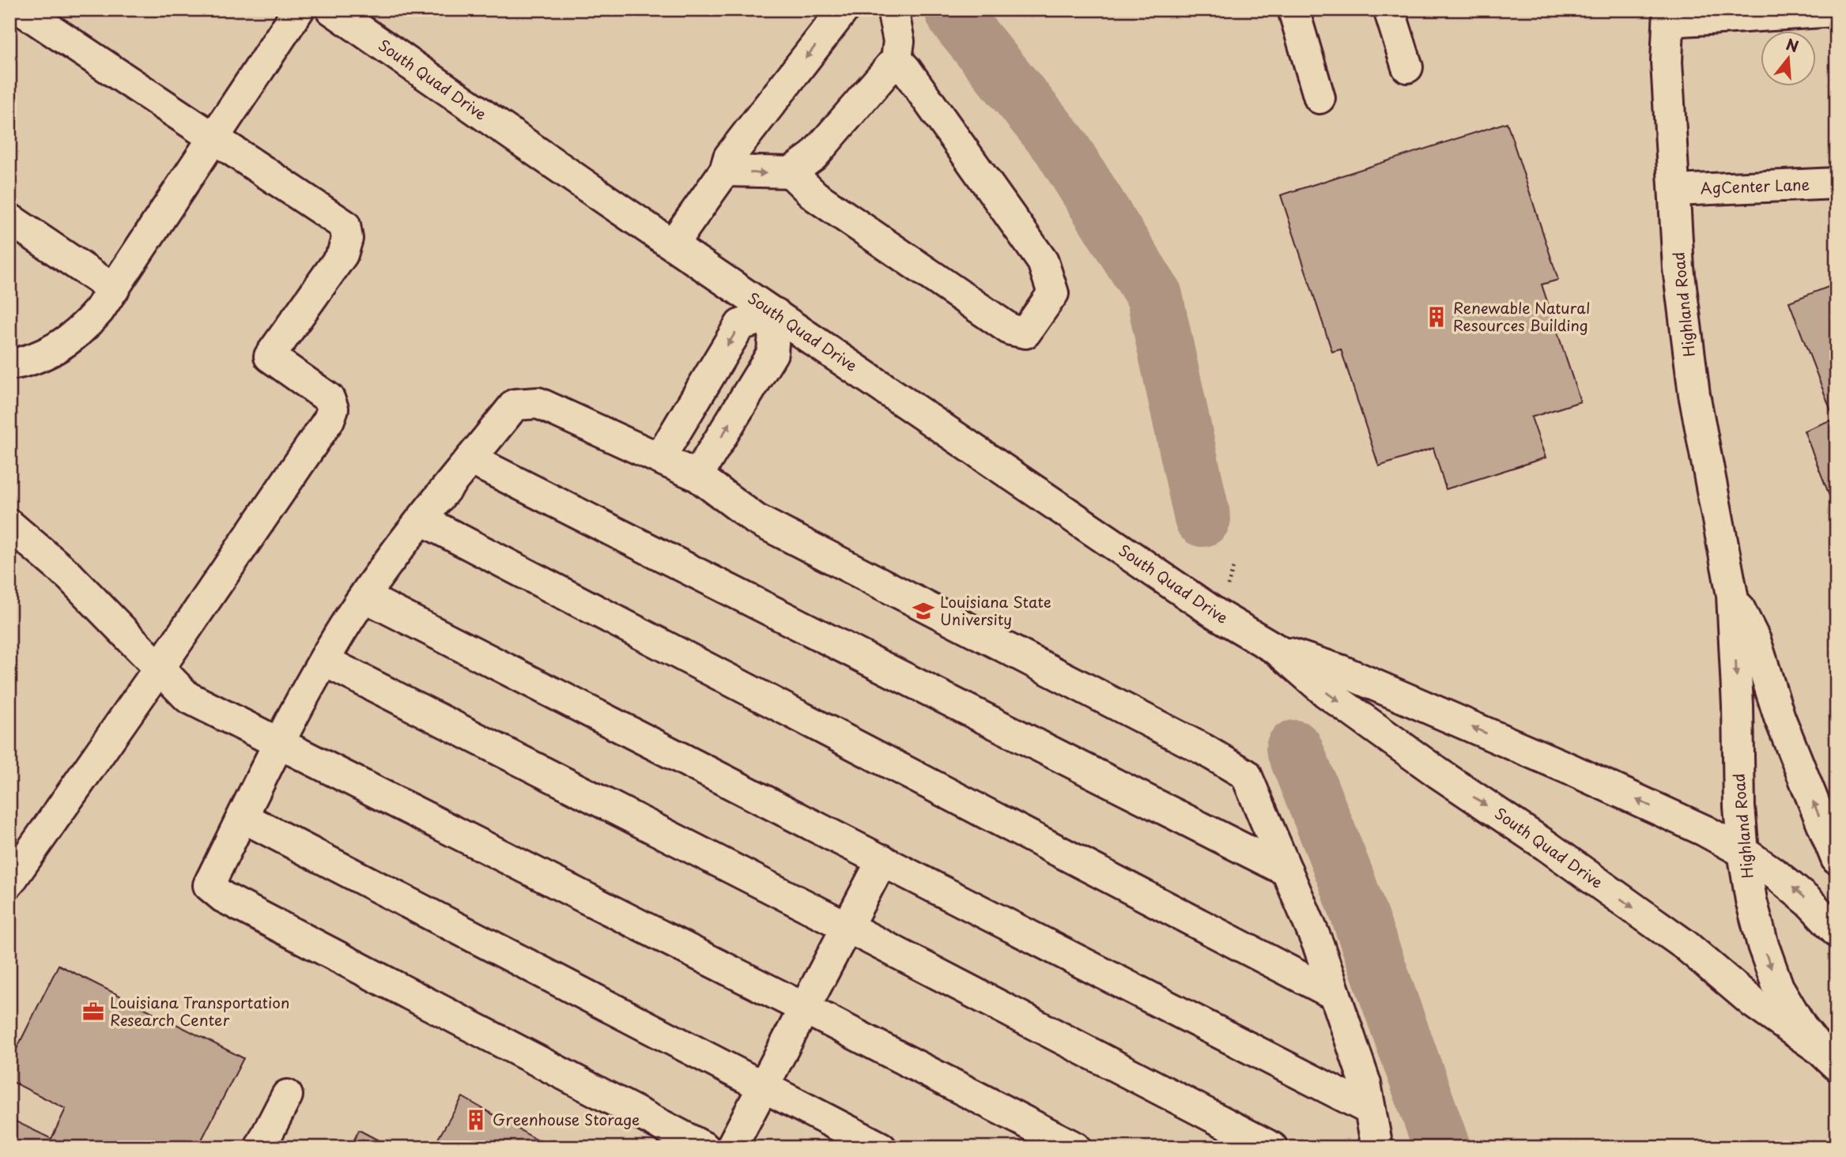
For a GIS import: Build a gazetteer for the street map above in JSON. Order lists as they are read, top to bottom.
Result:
{
  "streets": {
    "street": ["South Quad Drive", "AgCenter Lane", "Highland Road"]
  },
  "crossings": [
    ["South Quad Drive", "Highland Road"],
    ["AgCenter Lane", "Highland Road"]
  ],
  "places": {
    "building": ["Renewable Natural Resources Building", "Greenhouse Storage"],
    "school or university": ["Louisiana State University"],
    "office": ["Louisiana Transportation Research Center"]
  },
  "north": "top"
}
